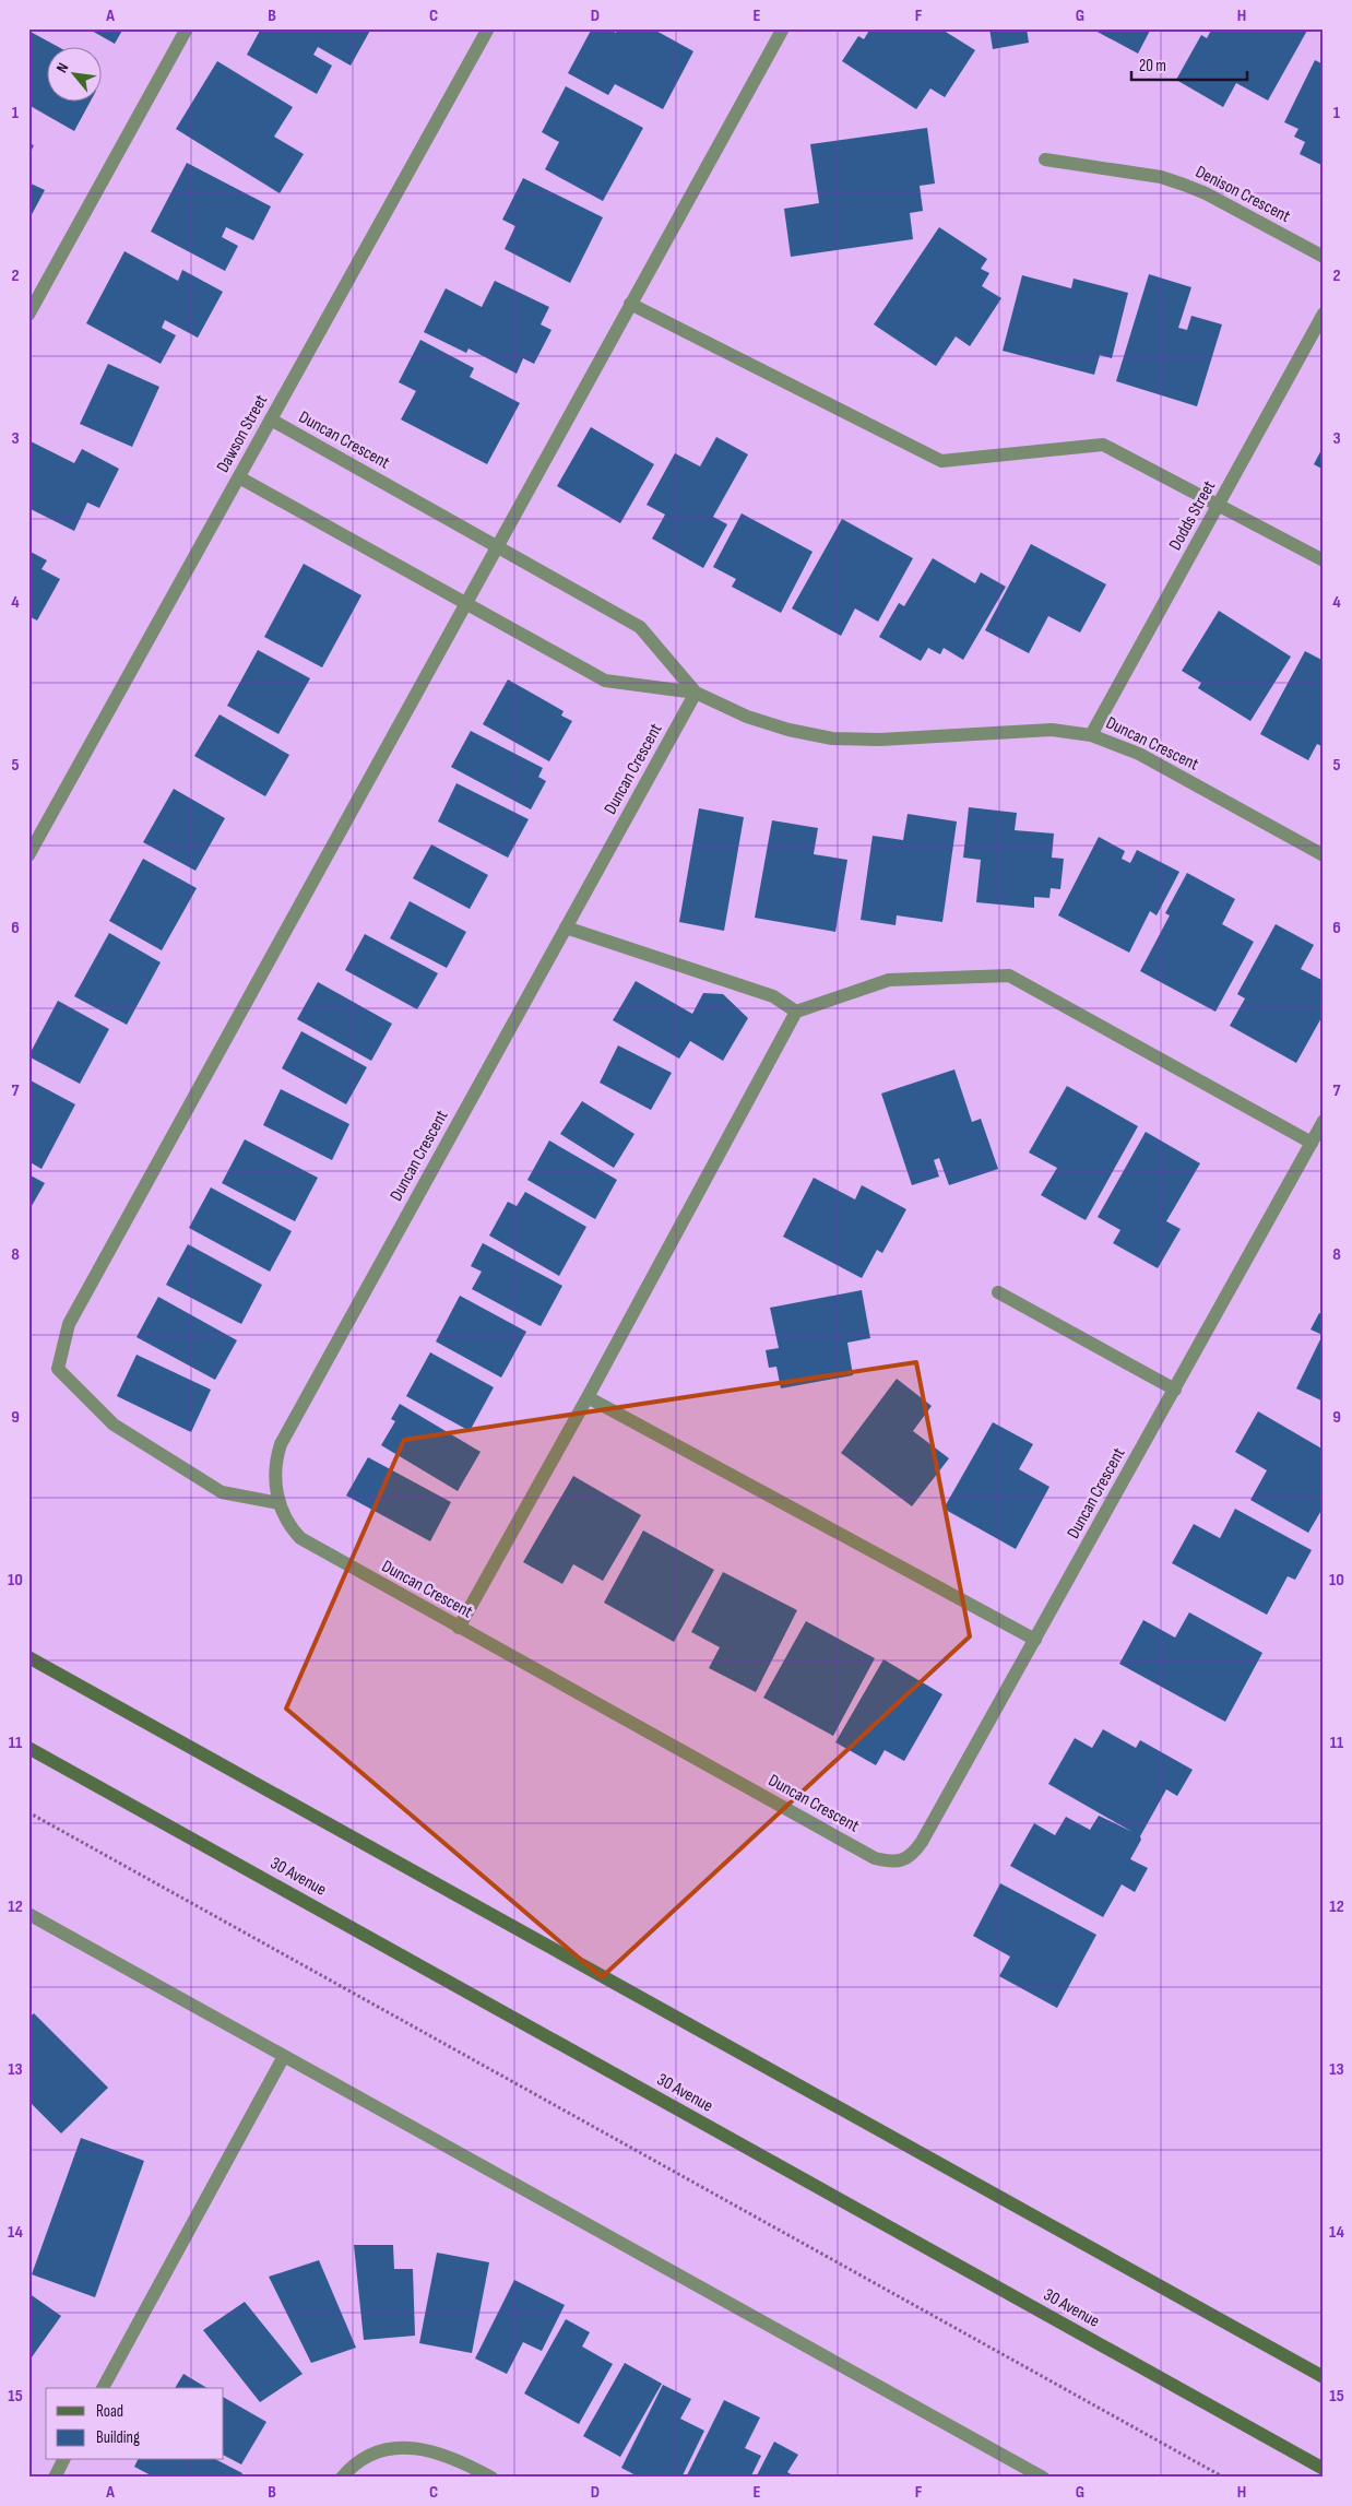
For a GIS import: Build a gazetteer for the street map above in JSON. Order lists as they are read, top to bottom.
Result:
{
  "streets": {
    "main road": ["30 Avenue"],
    "street": [
      "Denison Crescent",
      "Dawson Street",
      "Duncan Crescent",
      "Dodds Street"
    ]
  },
  "crossings": [
    ["Dawson Street", "Duncan Crescent"],
    ["Duncan Crescent", "Dodds Street"]
  ],
  "legend": ["Road", "Building"],
  "scale_bar": "20 m",
  "north": "top left",
  "grid": {
    "columns": [
      "A",
      "B",
      "C",
      "D",
      "E",
      "F",
      "G",
      "H"
    ],
    "rows": [
      "1",
      "2",
      "3",
      "4",
      "5",
      "6",
      "7",
      "8",
      "9",
      "10",
      "11",
      "12",
      "13",
      "14",
      "15"
    ]
  }
}
